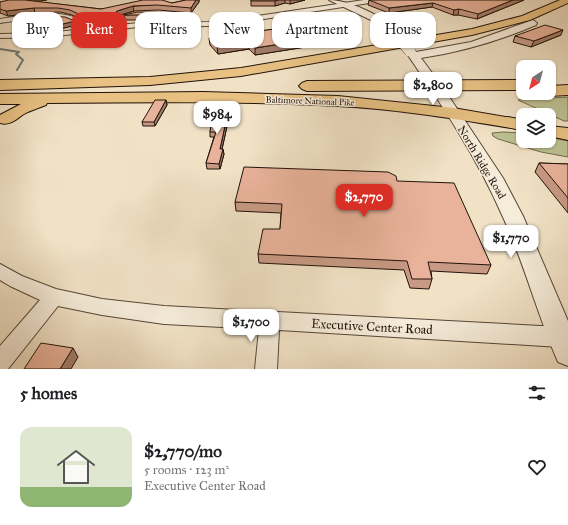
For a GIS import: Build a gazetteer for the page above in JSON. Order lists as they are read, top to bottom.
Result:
{
  "streets": {
    "main road": ["Baltimore National Pike"],
    "street": ["North Ridge Road", "Executive Center Road"]
  },
  "crossings": [
    ["Baltimore National Pike", "North Ridge Road"],
    ["North Ridge Road", "Executive Center Road"]
  ],
  "north": "bottom left",
  "page": {
    "chip": [
      "Buy",
      "Rent",
      "Filters",
      "New",
      "Apartment",
      "House"
    ],
    "price": [
      "$2,800",
      "$984",
      "$2,770",
      "$1,770",
      "$1,700"
    ],
    "heading": "5 homes",
    "list": [
      {
        "name": "$2,770/mo",
        "note": "5 rooms · 123 m² · Executive Center Road"
      }
    ]
  }
}
